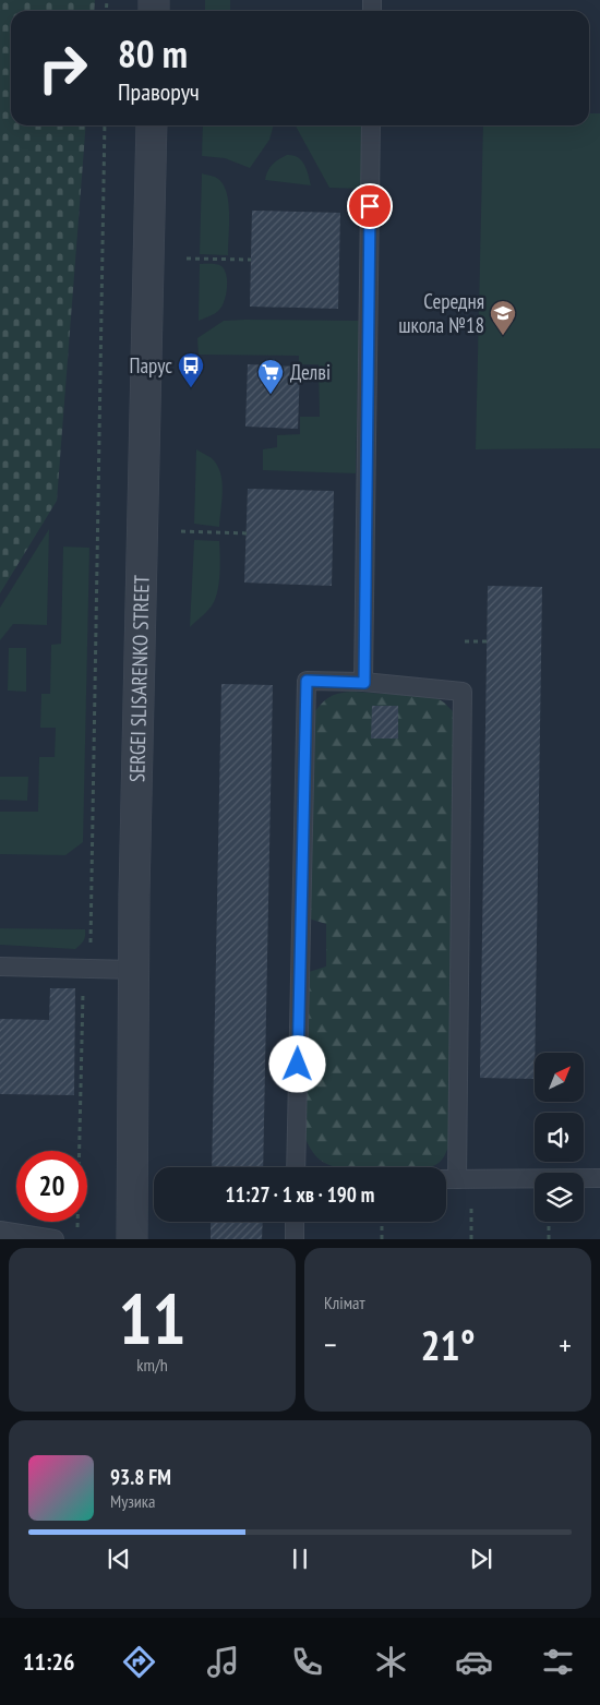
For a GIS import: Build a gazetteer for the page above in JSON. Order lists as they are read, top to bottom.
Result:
{
  "streets": {
    "street": ["SERGEI SLISARENKO STREET"]
  },
  "places": {
    "school or university": ["Середня школа №18"],
    "bus stop": ["Парус"],
    "supermarket": ["Делві"]
  },
  "north": "top right",
  "page": {
    "turn": ["80 m", "Праворуч"],
    "limit": "20",
    "trip": "11:27 · 1 хв · 190 m",
    "tile": [
      ["11", "km/h"],
      "Клімат"
    ],
    "heat": ["−", "21°", "+"],
    "song": ["93.8 FM", "Музика"],
    "tabs": "11:26"
  }
}
